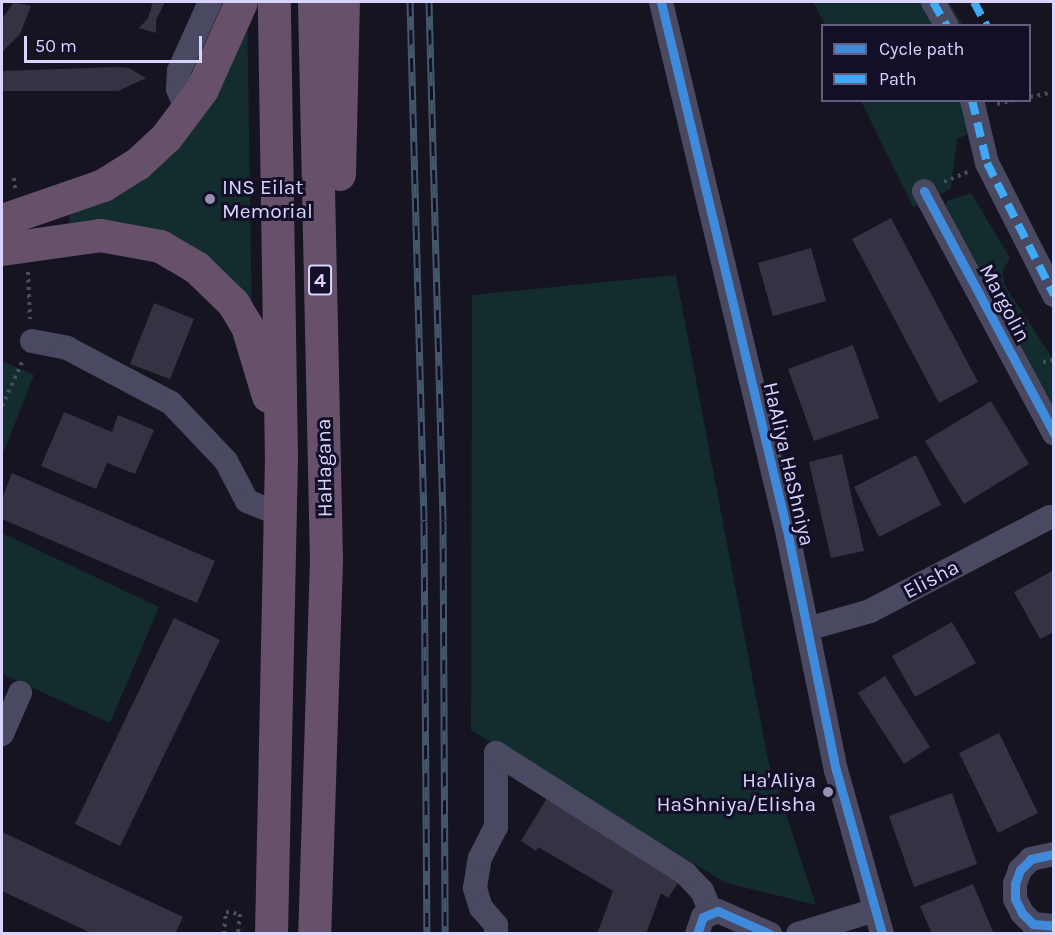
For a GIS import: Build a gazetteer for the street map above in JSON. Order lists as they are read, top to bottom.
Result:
{
  "streets": {
    "highway": ["4", "HaHagana"],
    "street": ["Margolin", "HaAliya HaShniya", "Elisha"]
  },
  "crossings": [
    ["HaAliya HaShniya", "Elisha"]
  ],
  "places": ["INS Eilat Memorial", "Ha'Aliya HaShniya/Elisha"],
  "legend": ["Cycle path", "Path"],
  "scale_bar": "50 m"
}
